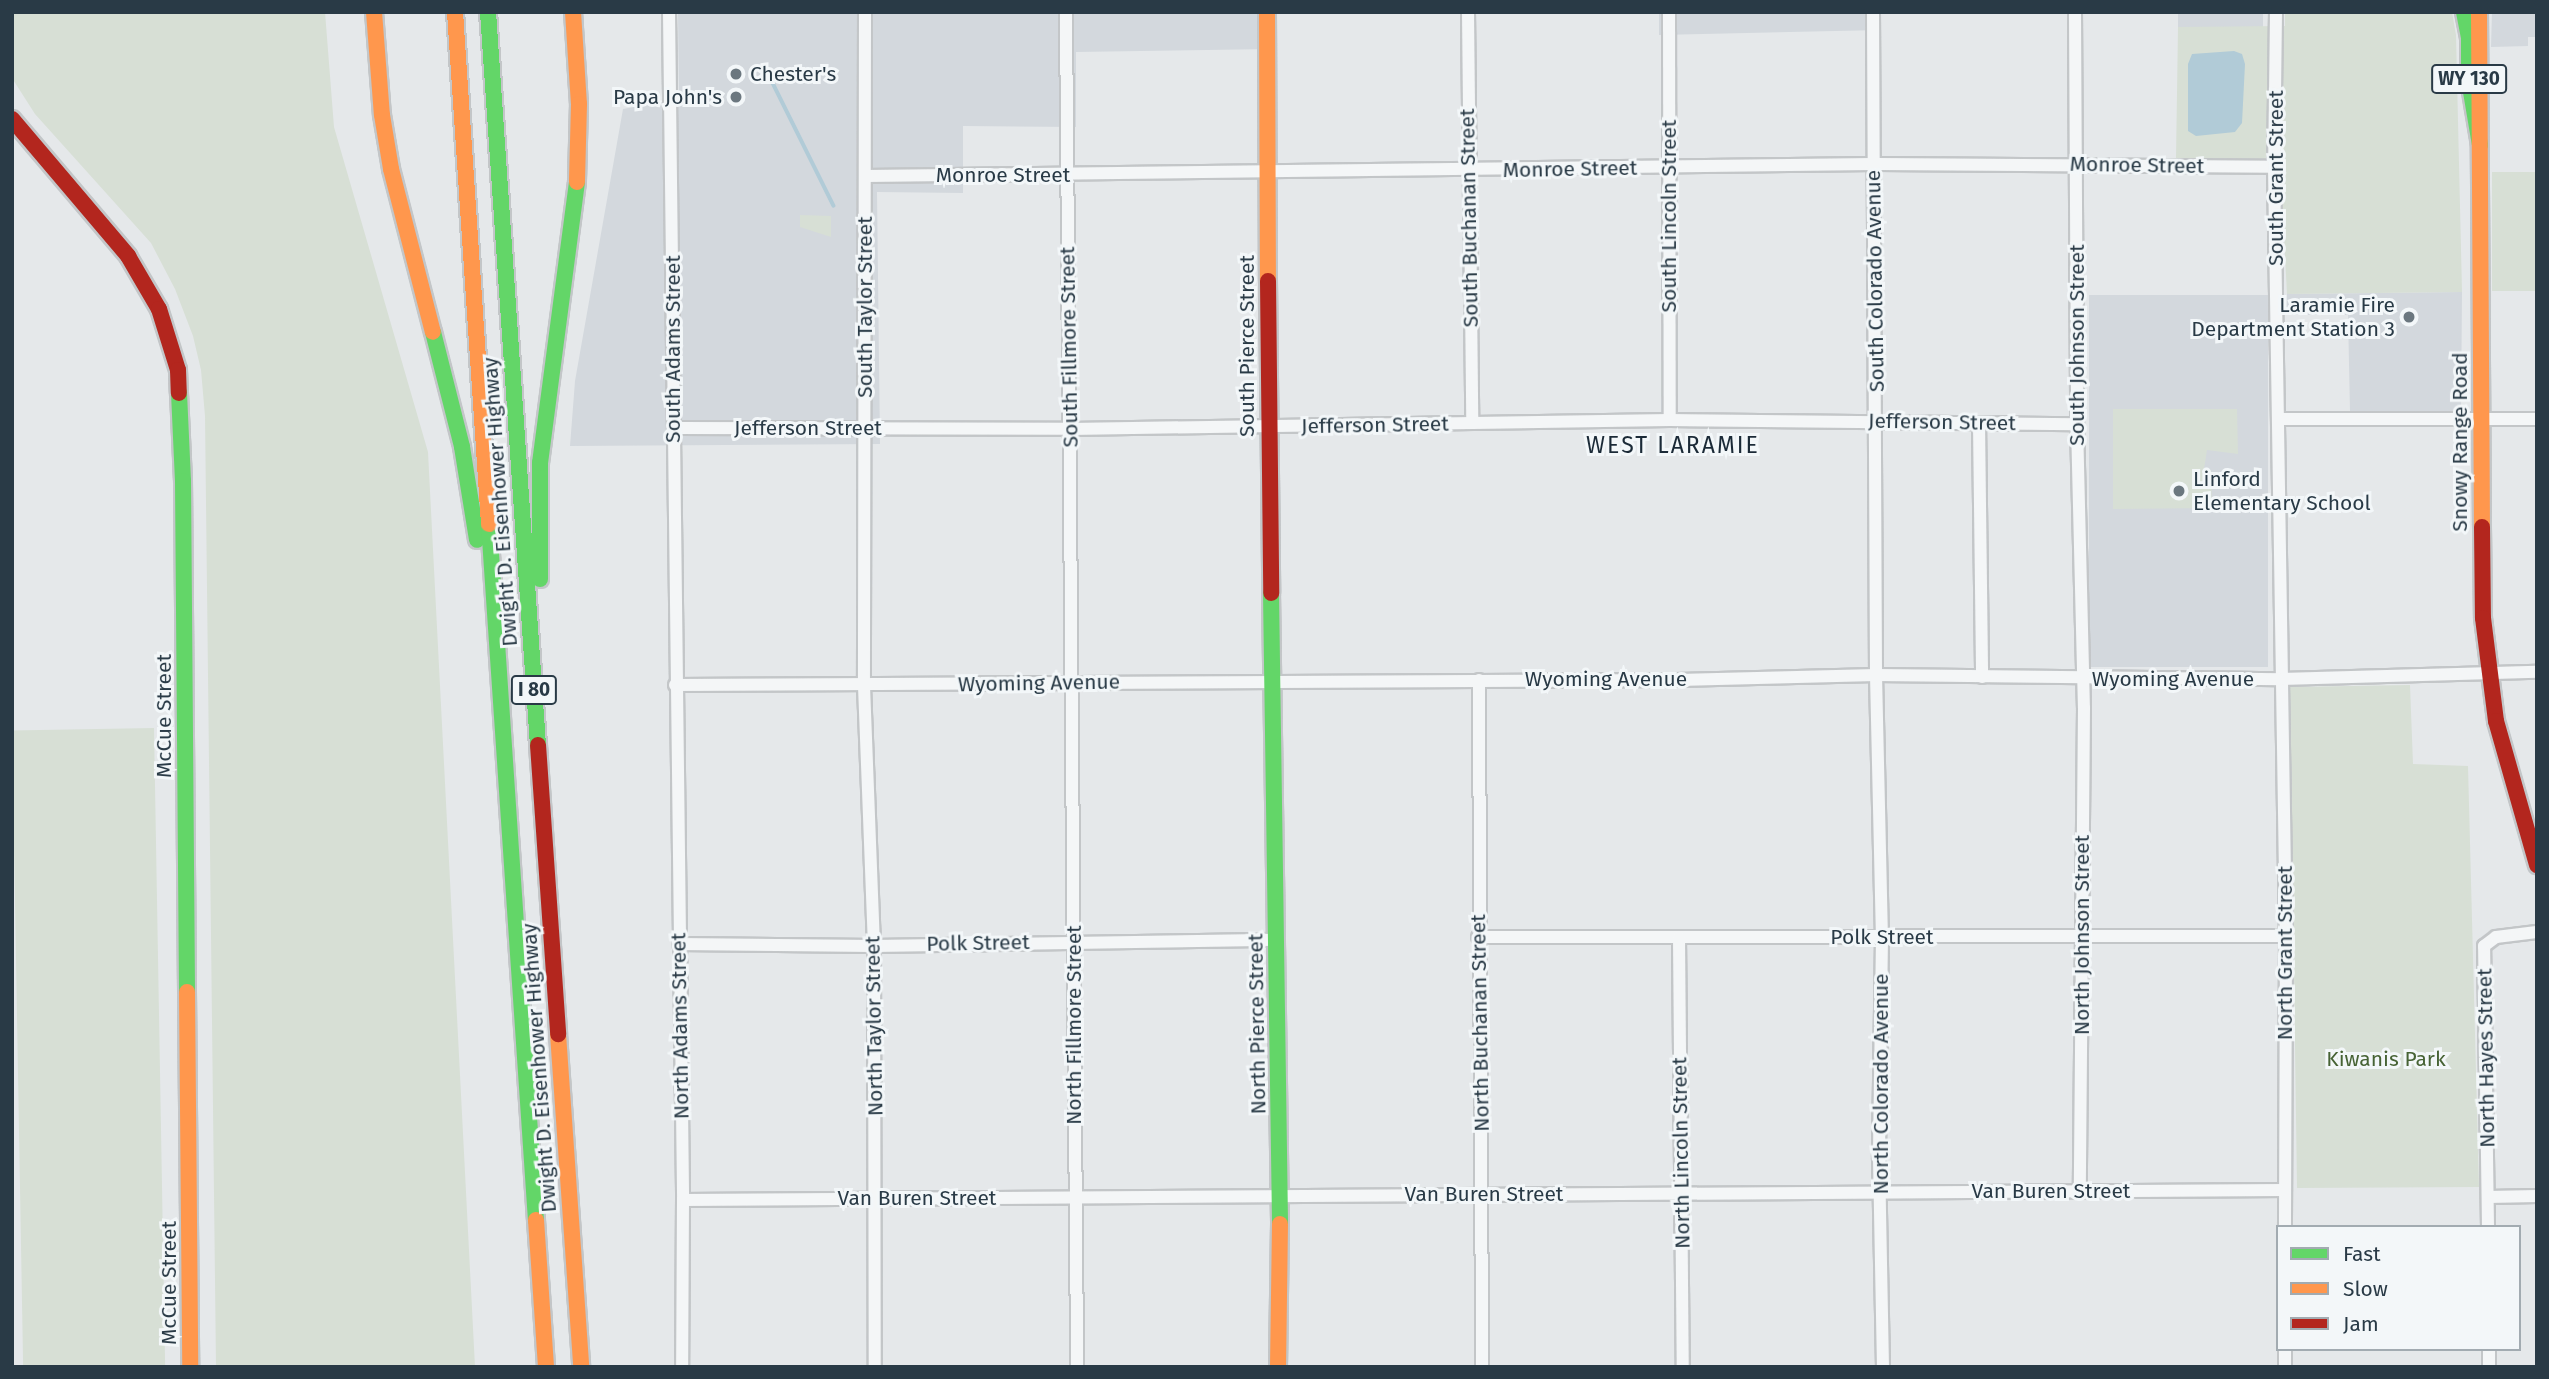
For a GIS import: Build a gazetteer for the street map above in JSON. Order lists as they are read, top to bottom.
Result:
{
  "streets": {
    "main road": [
      "WY 130",
      "South Pierce Street",
      "Snowy Range Road",
      "Dwight D. Eisenhower Highway",
      "I 80",
      "McCue Street",
      "North Pierce Street"
    ],
    "street": [
      "Monroe Street",
      "South Grant Street",
      "South Lincoln Street",
      "South Buchanan Street",
      "South Colorado Avenue",
      "South Taylor Street",
      "South Johnson Street",
      "South Fillmore Street",
      "South Adams Street",
      "Jefferson Street",
      "Wyoming Avenue",
      "North Johnson Street",
      "Polk Street",
      "North Grant Street",
      "North Buchanan Street",
      "North Fillmore Street",
      "North Adams Street",
      "North Taylor Street",
      "North Hayes Street",
      "North Colorado Avenue",
      "North Lincoln Street",
      "Van Buren Street"
    ]
  },
  "crossings": [
    ["WY 130", "Snowy Range Road"],
    ["Monroe Street", "South Grant Street"],
    ["Monroe Street", "South Lincoln Street"],
    ["Monroe Street", "South Buchanan Street"],
    ["Monroe Street", "South Colorado Avenue"],
    ["Monroe Street", "South Taylor Street"],
    ["Monroe Street", "South Johnson Street"],
    ["Monroe Street", "South Pierce Street"],
    ["Monroe Street", "South Fillmore Street"],
    ["South Grant Street", "Wyoming Avenue"],
    ["South Grant Street", "North Grant Street"],
    ["South Lincoln Street", "Jefferson Street"],
    ["South Buchanan Street", "Jefferson Street"],
    ["South Colorado Avenue", "Jefferson Street"],
    ["South Colorado Avenue", "Wyoming Avenue"],
    ["South Colorado Avenue", "North Colorado Avenue"],
    ["South Taylor Street", "Jefferson Street"],
    ["South Taylor Street", "Wyoming Avenue"],
    ["South Taylor Street", "North Taylor Street"],
    ["South Johnson Street", "Jefferson Street"],
    ["South Johnson Street", "Wyoming Avenue"],
    ["South Johnson Street", "North Johnson Street"],
    ["South Pierce Street", "Jefferson Street"],
    ["South Pierce Street", "Wyoming Avenue"],
    ["South Pierce Street", "North Pierce Street"],
    ["South Fillmore Street", "Jefferson Street"],
    ["South Fillmore Street", "Wyoming Avenue"],
    ["South Fillmore Street", "North Fillmore Street"],
    ["South Adams Street", "Jefferson Street"],
    ["South Adams Street", "Wyoming Avenue"],
    ["South Adams Street", "North Adams Street"],
    ["Snowy Range Road", "Wyoming Avenue"],
    ["Wyoming Avenue", "North Johnson Street"],
    ["Wyoming Avenue", "North Grant Street"],
    ["Wyoming Avenue", "North Buchanan Street"],
    ["Wyoming Avenue", "North Pierce Street"],
    ["Wyoming Avenue", "North Fillmore Street"],
    ["Wyoming Avenue", "North Adams Street"],
    ["Wyoming Avenue", "North Taylor Street"],
    ["Wyoming Avenue", "North Colorado Avenue"],
    ["North Johnson Street", "Polk Street"],
    ["North Johnson Street", "Van Buren Street"],
    ["Polk Street", "North Grant Street"],
    ["Polk Street", "North Buchanan Street"],
    ["Polk Street", "North Pierce Street"],
    ["Polk Street", "North Fillmore Street"],
    ["Polk Street", "North Adams Street"],
    ["Polk Street", "North Taylor Street"],
    ["Polk Street", "North Colorado Avenue"],
    ["Polk Street", "North Lincoln Street"],
    ["North Grant Street", "Van Buren Street"],
    ["North Buchanan Street", "Van Buren Street"],
    ["North Pierce Street", "Van Buren Street"],
    ["North Fillmore Street", "Van Buren Street"],
    ["North Adams Street", "Van Buren Street"],
    ["North Taylor Street", "Van Buren Street"],
    ["North Colorado Avenue", "Van Buren Street"],
    ["North Lincoln Street", "Van Buren Street"]
  ],
  "districts": ["WEST LARAMIE"],
  "parks": ["Kiwanis Park"],
  "places": [
    "Chester's",
    "Papa John's",
    "Laramie Fire Department Station 3",
    "Linford Elementary School"
  ],
  "legend": ["Fast", "Slow", "Jam"]
}
